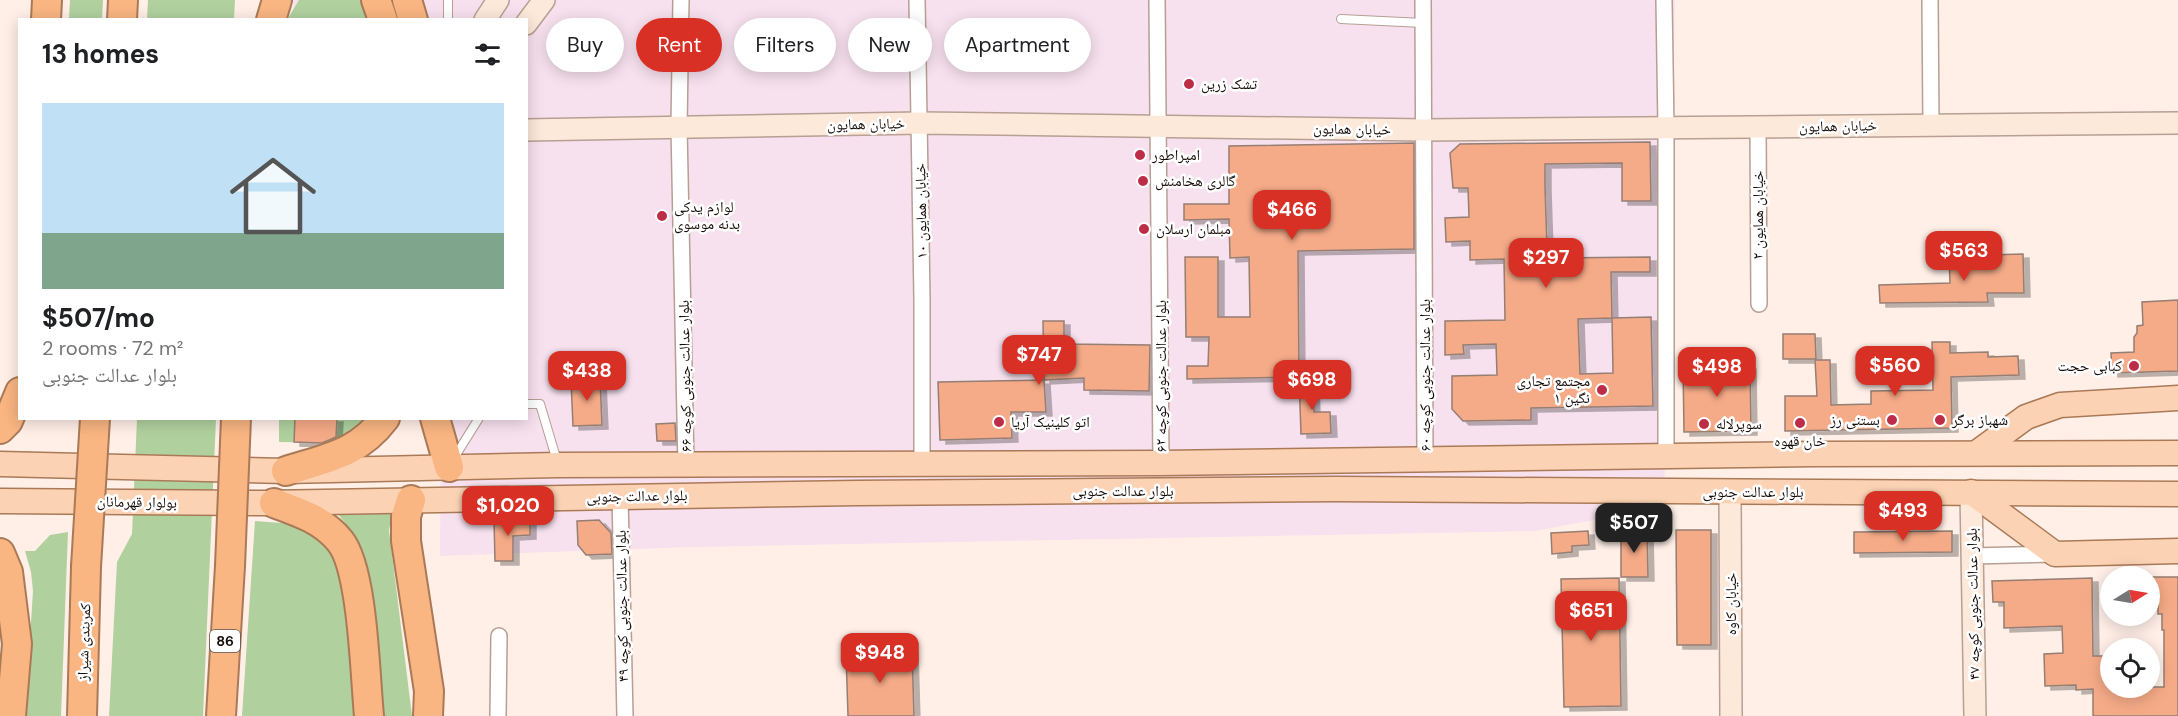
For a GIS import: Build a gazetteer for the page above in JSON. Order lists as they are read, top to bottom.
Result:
{
  "streets": {
    "highway": ["86", "کمربندی شیراز"],
    "main road": ["بلوار عدالت جنوبی", "بولوار قهرمانان"],
    "street": [
      "خیابان همایون",
      "خیابان همایون ۱۰",
      "خیابان همایون ۲",
      "بلوار عدالت جنوبی کوچه ۶۰",
      "بلوار عدالت جنوبی کوچه ۶۶",
      "بلوار عدالت جنوبی کوچه ۶۲",
      "خیابان کاوه",
      "بلوار عدالت جنوبی کوچه ۴۷",
      "بلوار عدالت جنوبی کوچه ۴۹"
    ]
  },
  "crossings": [
    ["خیابان همایون", "خیابان همایون ۱۰"],
    ["خیابان همایون", "خیابان همایون ۲"],
    ["خیابان همایون", "بلوار عدالت جنوبی کوچه ۶۰"],
    ["خیابان همایون", "بلوار عدالت جنوبی کوچه ۶۶"],
    ["خیابان همایون", "بلوار عدالت جنوبی کوچه ۶۲"],
    ["خیابان همایون ۱۰", "بلوار عدالت جنوبی"],
    ["بلوار عدالت جنوبی کوچه ۶۰", "بلوار عدالت جنوبی"],
    ["بلوار عدالت جنوبی کوچه ۶۶", "بلوار عدالت جنوبی"],
    ["بلوار عدالت جنوبی کوچه ۶۲", "بلوار عدالت جنوبی"],
    ["بلوار عدالت جنوبی", "بولوار قهرمانان"],
    ["بلوار عدالت جنوبی", "خیابان کاوه"],
    ["بلوار عدالت جنوبی", "بلوار عدالت جنوبی کوچه ۴۷"],
    ["بلوار عدالت جنوبی", "بلوار عدالت جنوبی کوچه ۴۹"]
  ],
  "places": [
    "تشک زرین",
    "امپراطور",
    "گالری هخامنش",
    "لوازم یدکی بدنه موسوی",
    "مبلمان ارسلان",
    "کبابی حجت",
    "مجتمع تجاری نگین ۱",
    "بستنی رز",
    "شهباز برگر",
    "اتو کلینیک آریا",
    "خان قهوه",
    "سوپرلاله"
  ],
  "north": "right",
  "page": {
    "chip": [
      "Buy",
      "Rent",
      "Filters",
      "New",
      "Apartment"
    ],
    "heading": "13 homes",
    "list": [
      {
        "name": "$507/mo",
        "note": "2 rooms · 72 m² · بلوار عدالت جنوبی"
      }
    ],
    "price": [
      "$466",
      "$563",
      "$297",
      "$747",
      "$560",
      "$498",
      "$438",
      "$698",
      "$1,020",
      "$493",
      "$507",
      "$651",
      "$948"
    ]
  }
}
